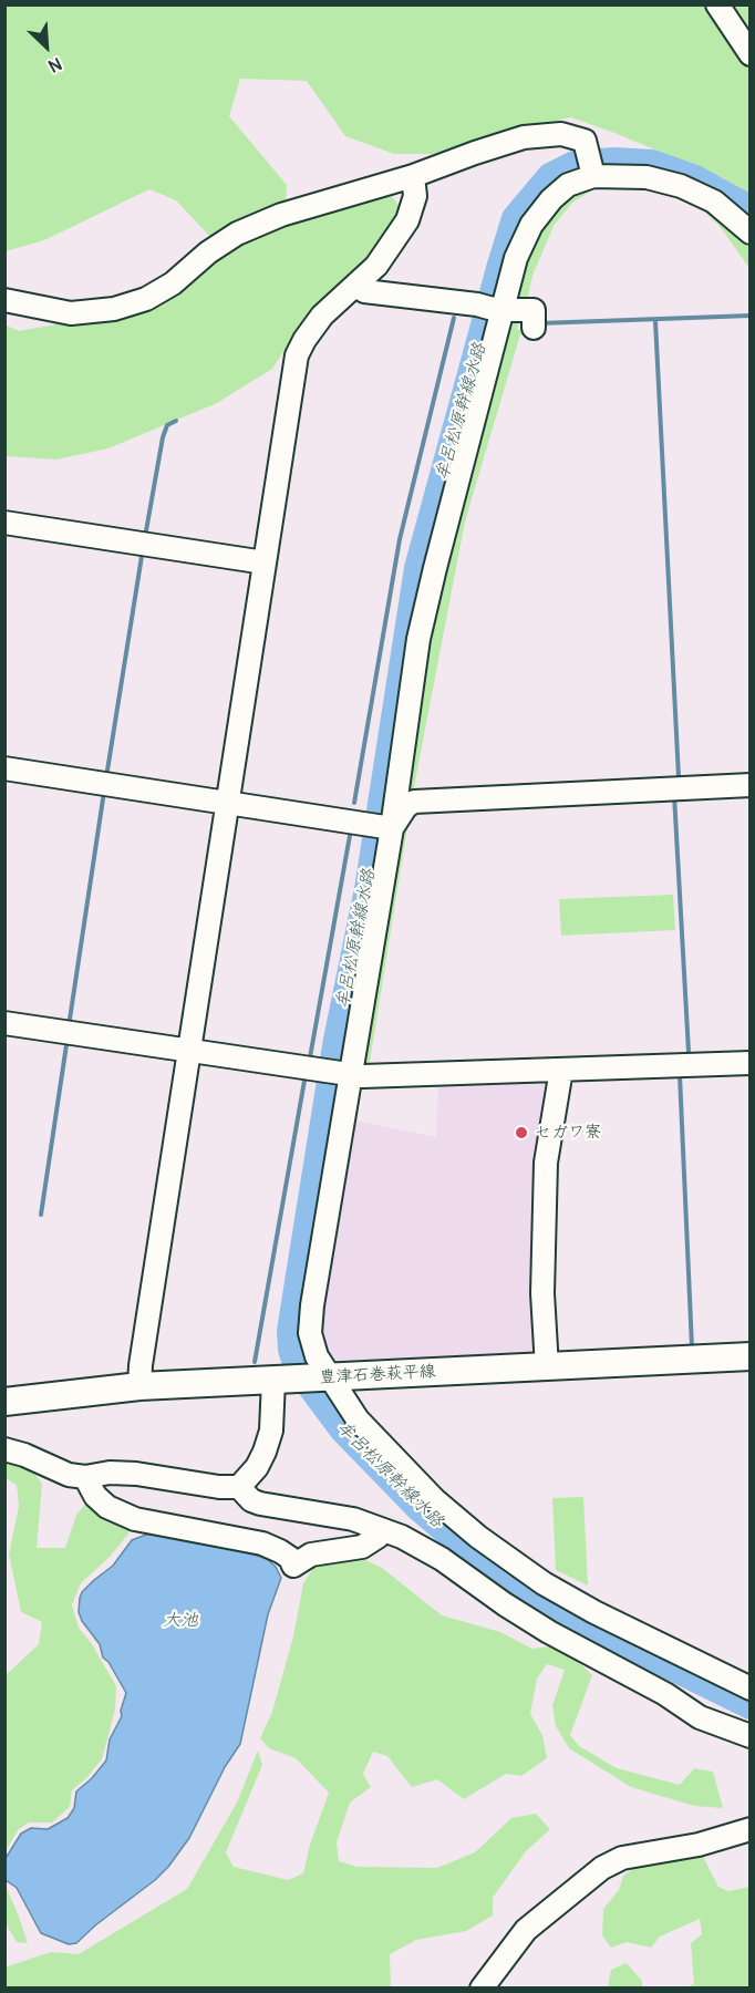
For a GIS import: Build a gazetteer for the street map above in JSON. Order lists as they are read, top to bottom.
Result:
{
  "streets": {
    "main road": ["豊津石巻萩平線"]
  },
  "water": ["牟呂松原幹線水路", "大池"],
  "places": ["セガワ寮"],
  "north": "bottom right"
}
